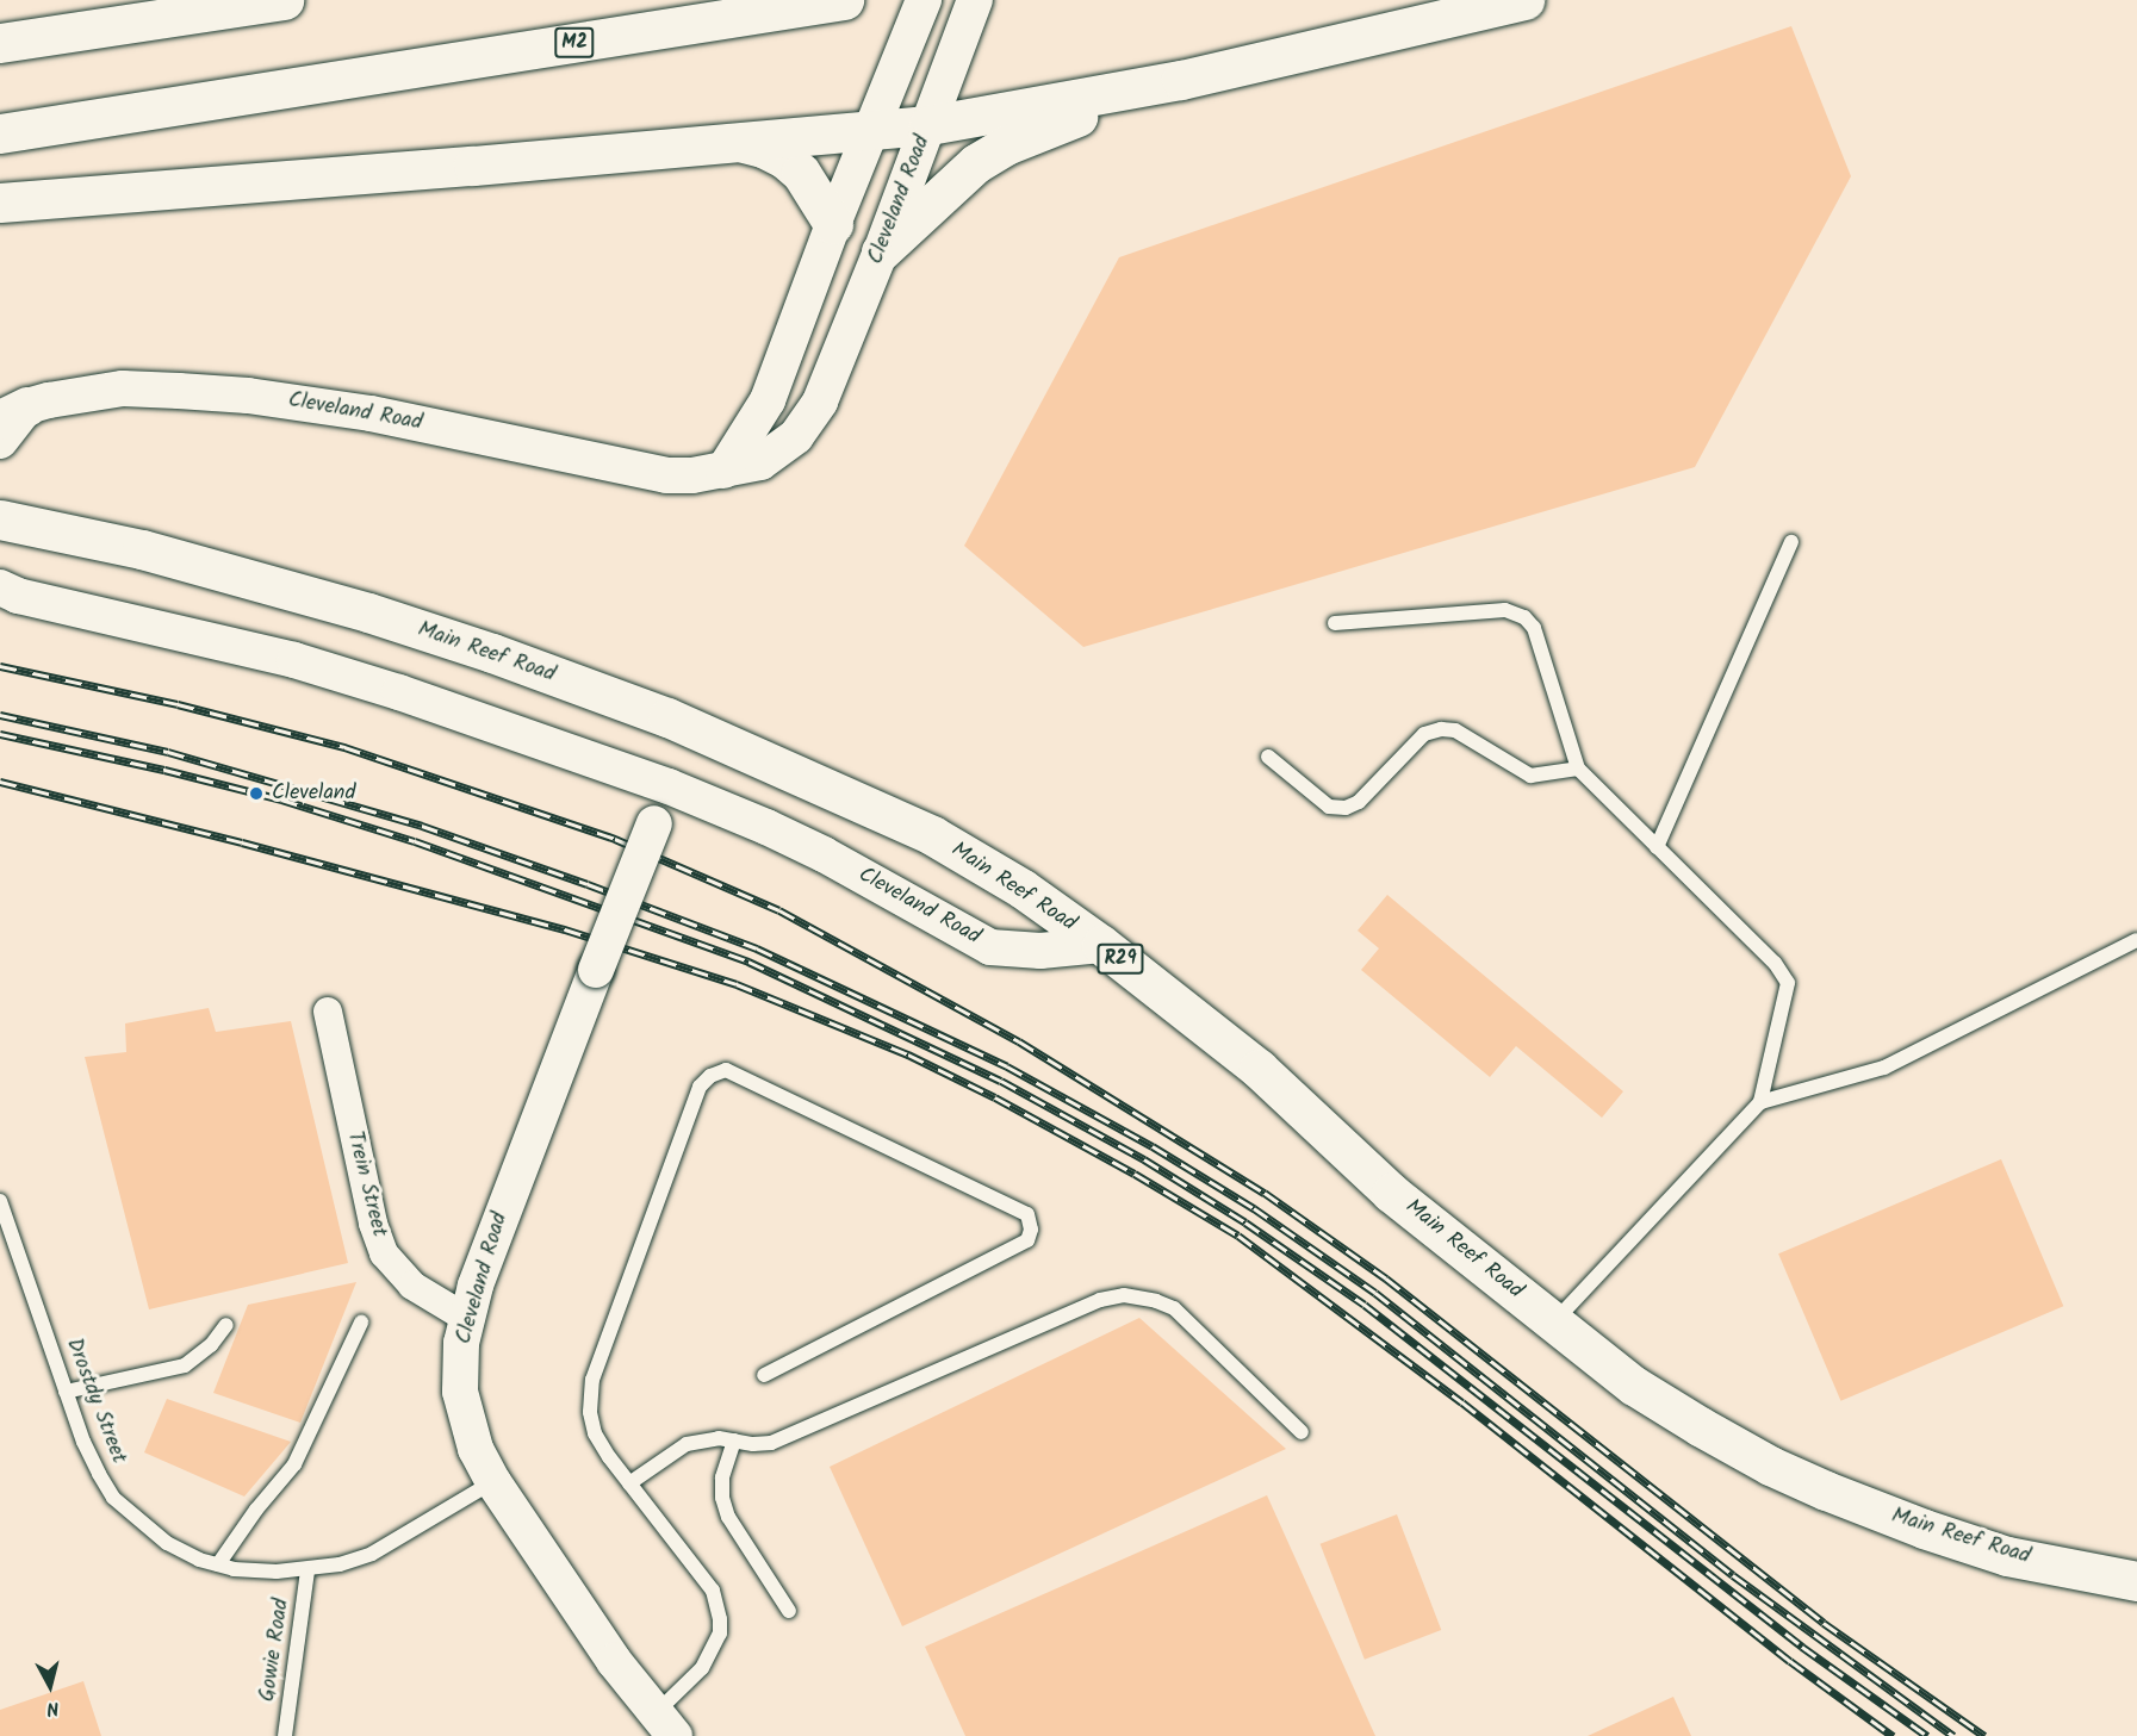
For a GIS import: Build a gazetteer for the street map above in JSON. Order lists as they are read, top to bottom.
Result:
{
  "streets": {
    "main road": ["M2", "Main Reef Road", "R29"],
    "street": ["Cleveland Road", "Trein Street"],
    "lane": ["Drostdy Street", "Gowie Road"]
  },
  "crossings": [
    ["Cleveland Road", "Main Reef Road"],
    ["Cleveland Road", "Trein Street"],
    ["Cleveland Road", "Drostdy Street"],
    ["Drostdy Street", "Gowie Road"]
  ],
  "places": ["Cleveland"],
  "north": "bottom"
}
